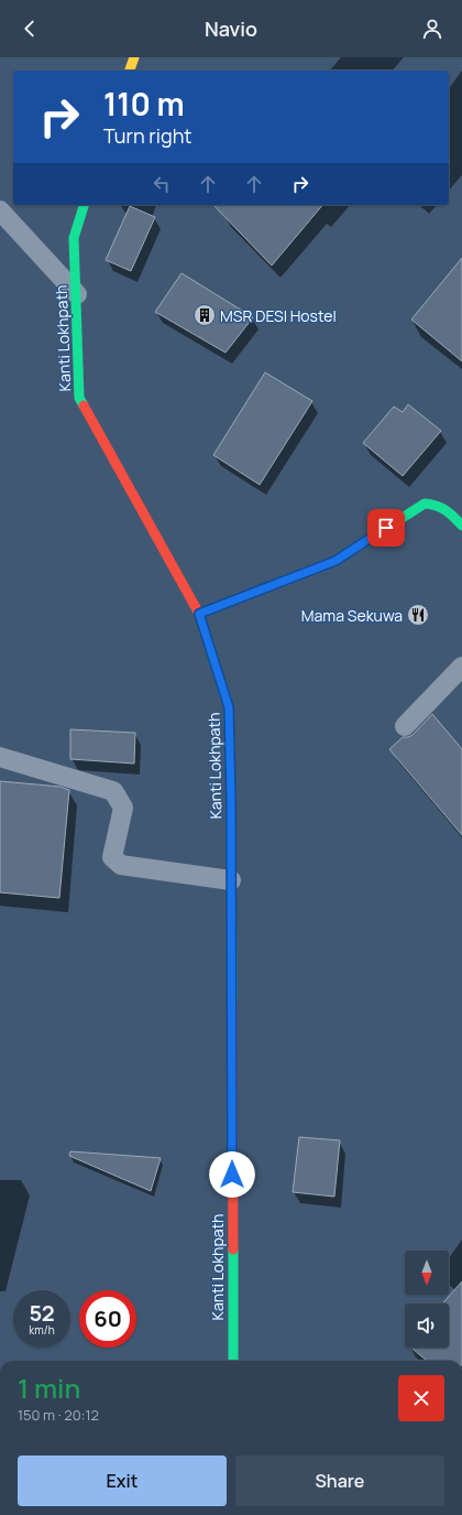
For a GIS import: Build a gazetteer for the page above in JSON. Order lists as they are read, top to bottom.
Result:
{
  "streets": {
    "main road": ["Kanti Lokhpath"]
  },
  "places": {
    "building": ["MSR DESI Hostel"],
    "restaurant": ["Mama Sekuwa"]
  },
  "north": "bottom",
  "page": {
    "header": "Navio",
    "turn": ["110 m", "Turn right"],
    "speed": "52 km/h",
    "limit": "60",
    "heading": ["1 min", "150 m · 20:12"],
    "buttons": ["Exit", "Share"]
  }
}
